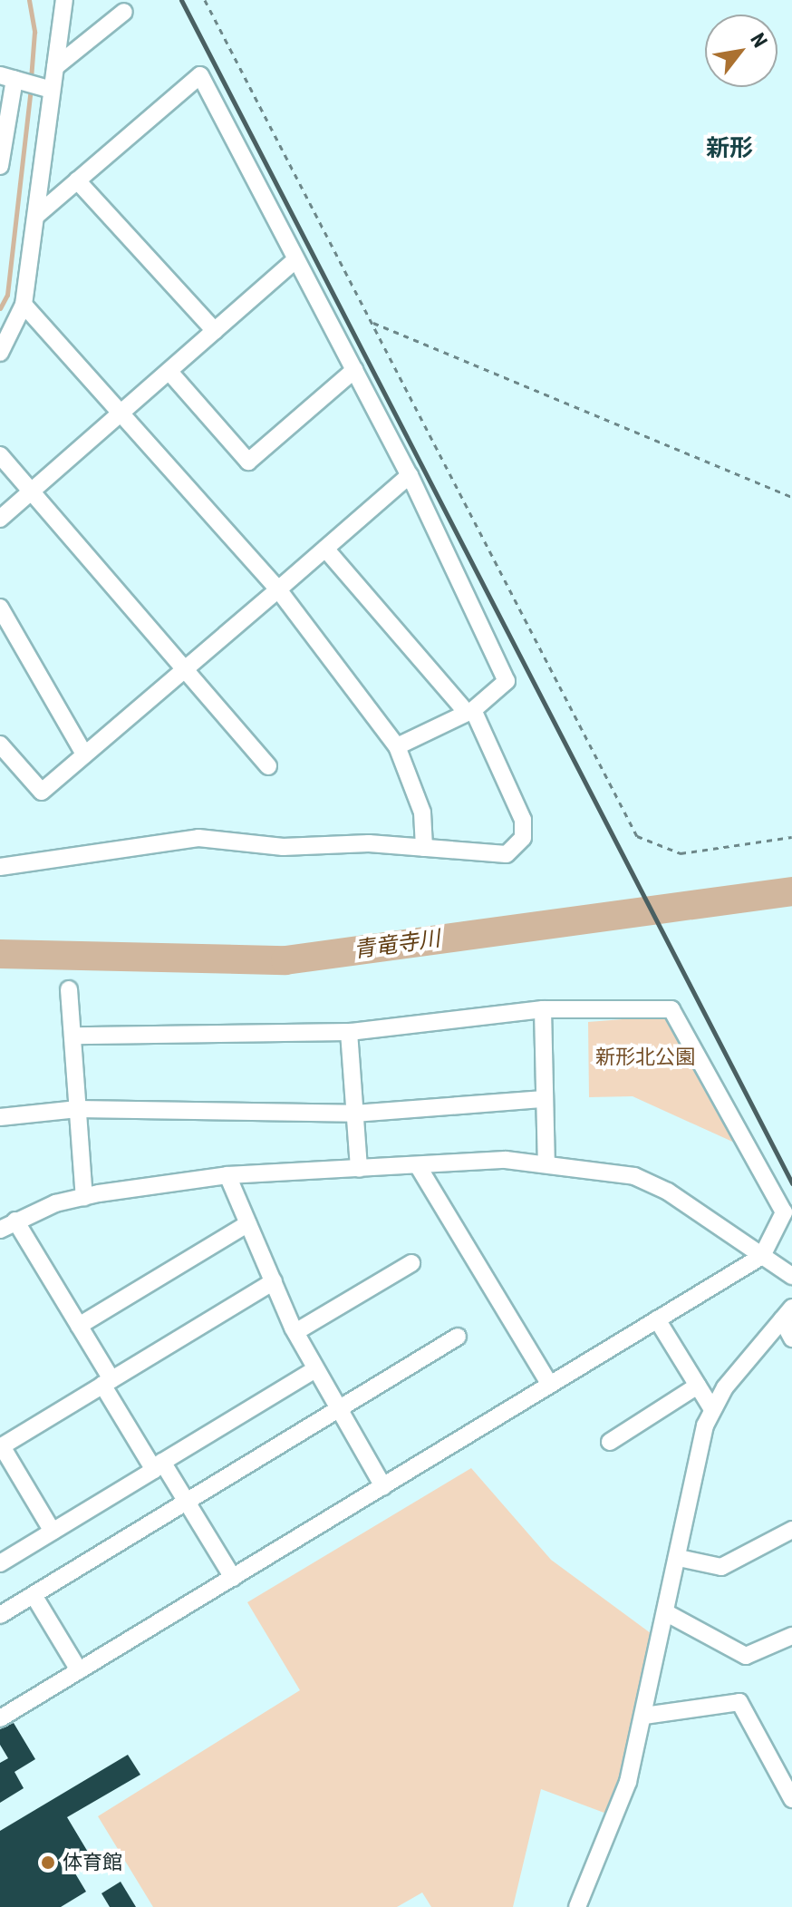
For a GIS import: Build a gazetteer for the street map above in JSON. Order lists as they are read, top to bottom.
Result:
{
  "districts": ["新形"],
  "water": ["青竜寺川"],
  "parks": ["新形北公園"],
  "places": ["体育館"],
  "north": "top right"
}
